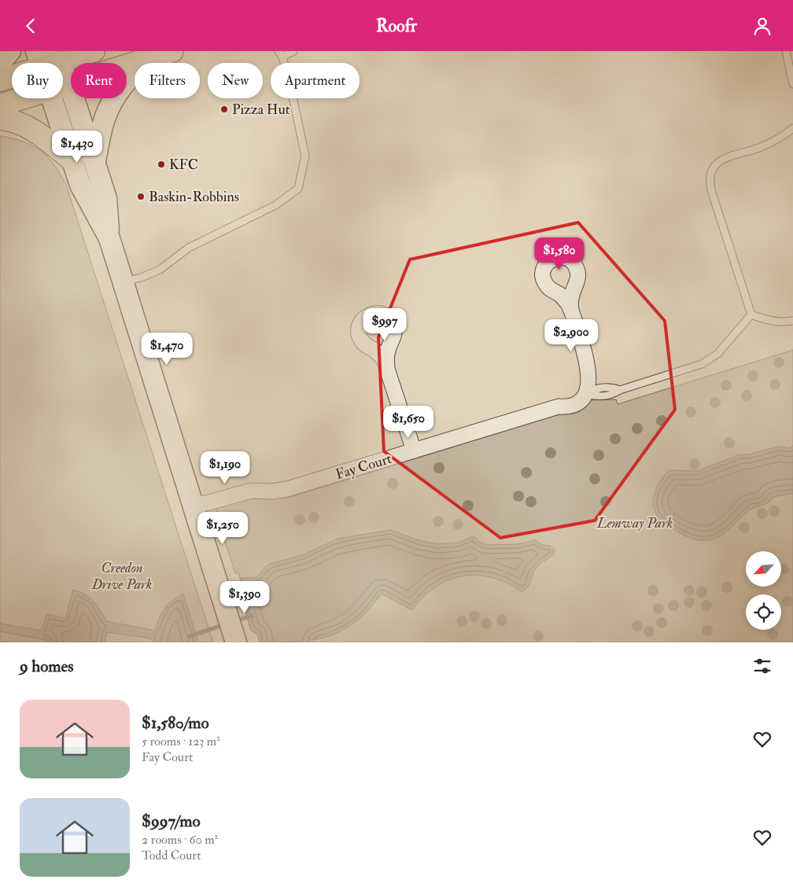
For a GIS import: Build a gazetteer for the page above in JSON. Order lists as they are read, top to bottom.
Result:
{
  "streets": {
    "street": ["Fay Court"]
  },
  "parks": ["Lemway Park", "Creedon Drive Park"],
  "places": ["Pizza Hut", "KFC", "Baskin-Robbins"],
  "north": "bottom left",
  "page": {
    "header": "Roofr",
    "chip": [
      "Buy",
      "Rent",
      "Filters",
      "New",
      "Apartment"
    ],
    "price": [
      "$1,430",
      "$1,580",
      "$997",
      "$2,900",
      "$1,470",
      "$1,650",
      "$1,190",
      "$1,250",
      "$1,390"
    ],
    "heading": "9 homes",
    "list": [
      {
        "name": "$1,580/mo",
        "note": "5 rooms · 123 m² · Fay Court"
      },
      {
        "name": "$997/mo",
        "note": "2 rooms · 60 m² · Todd Court"
      }
    ]
  }
}
